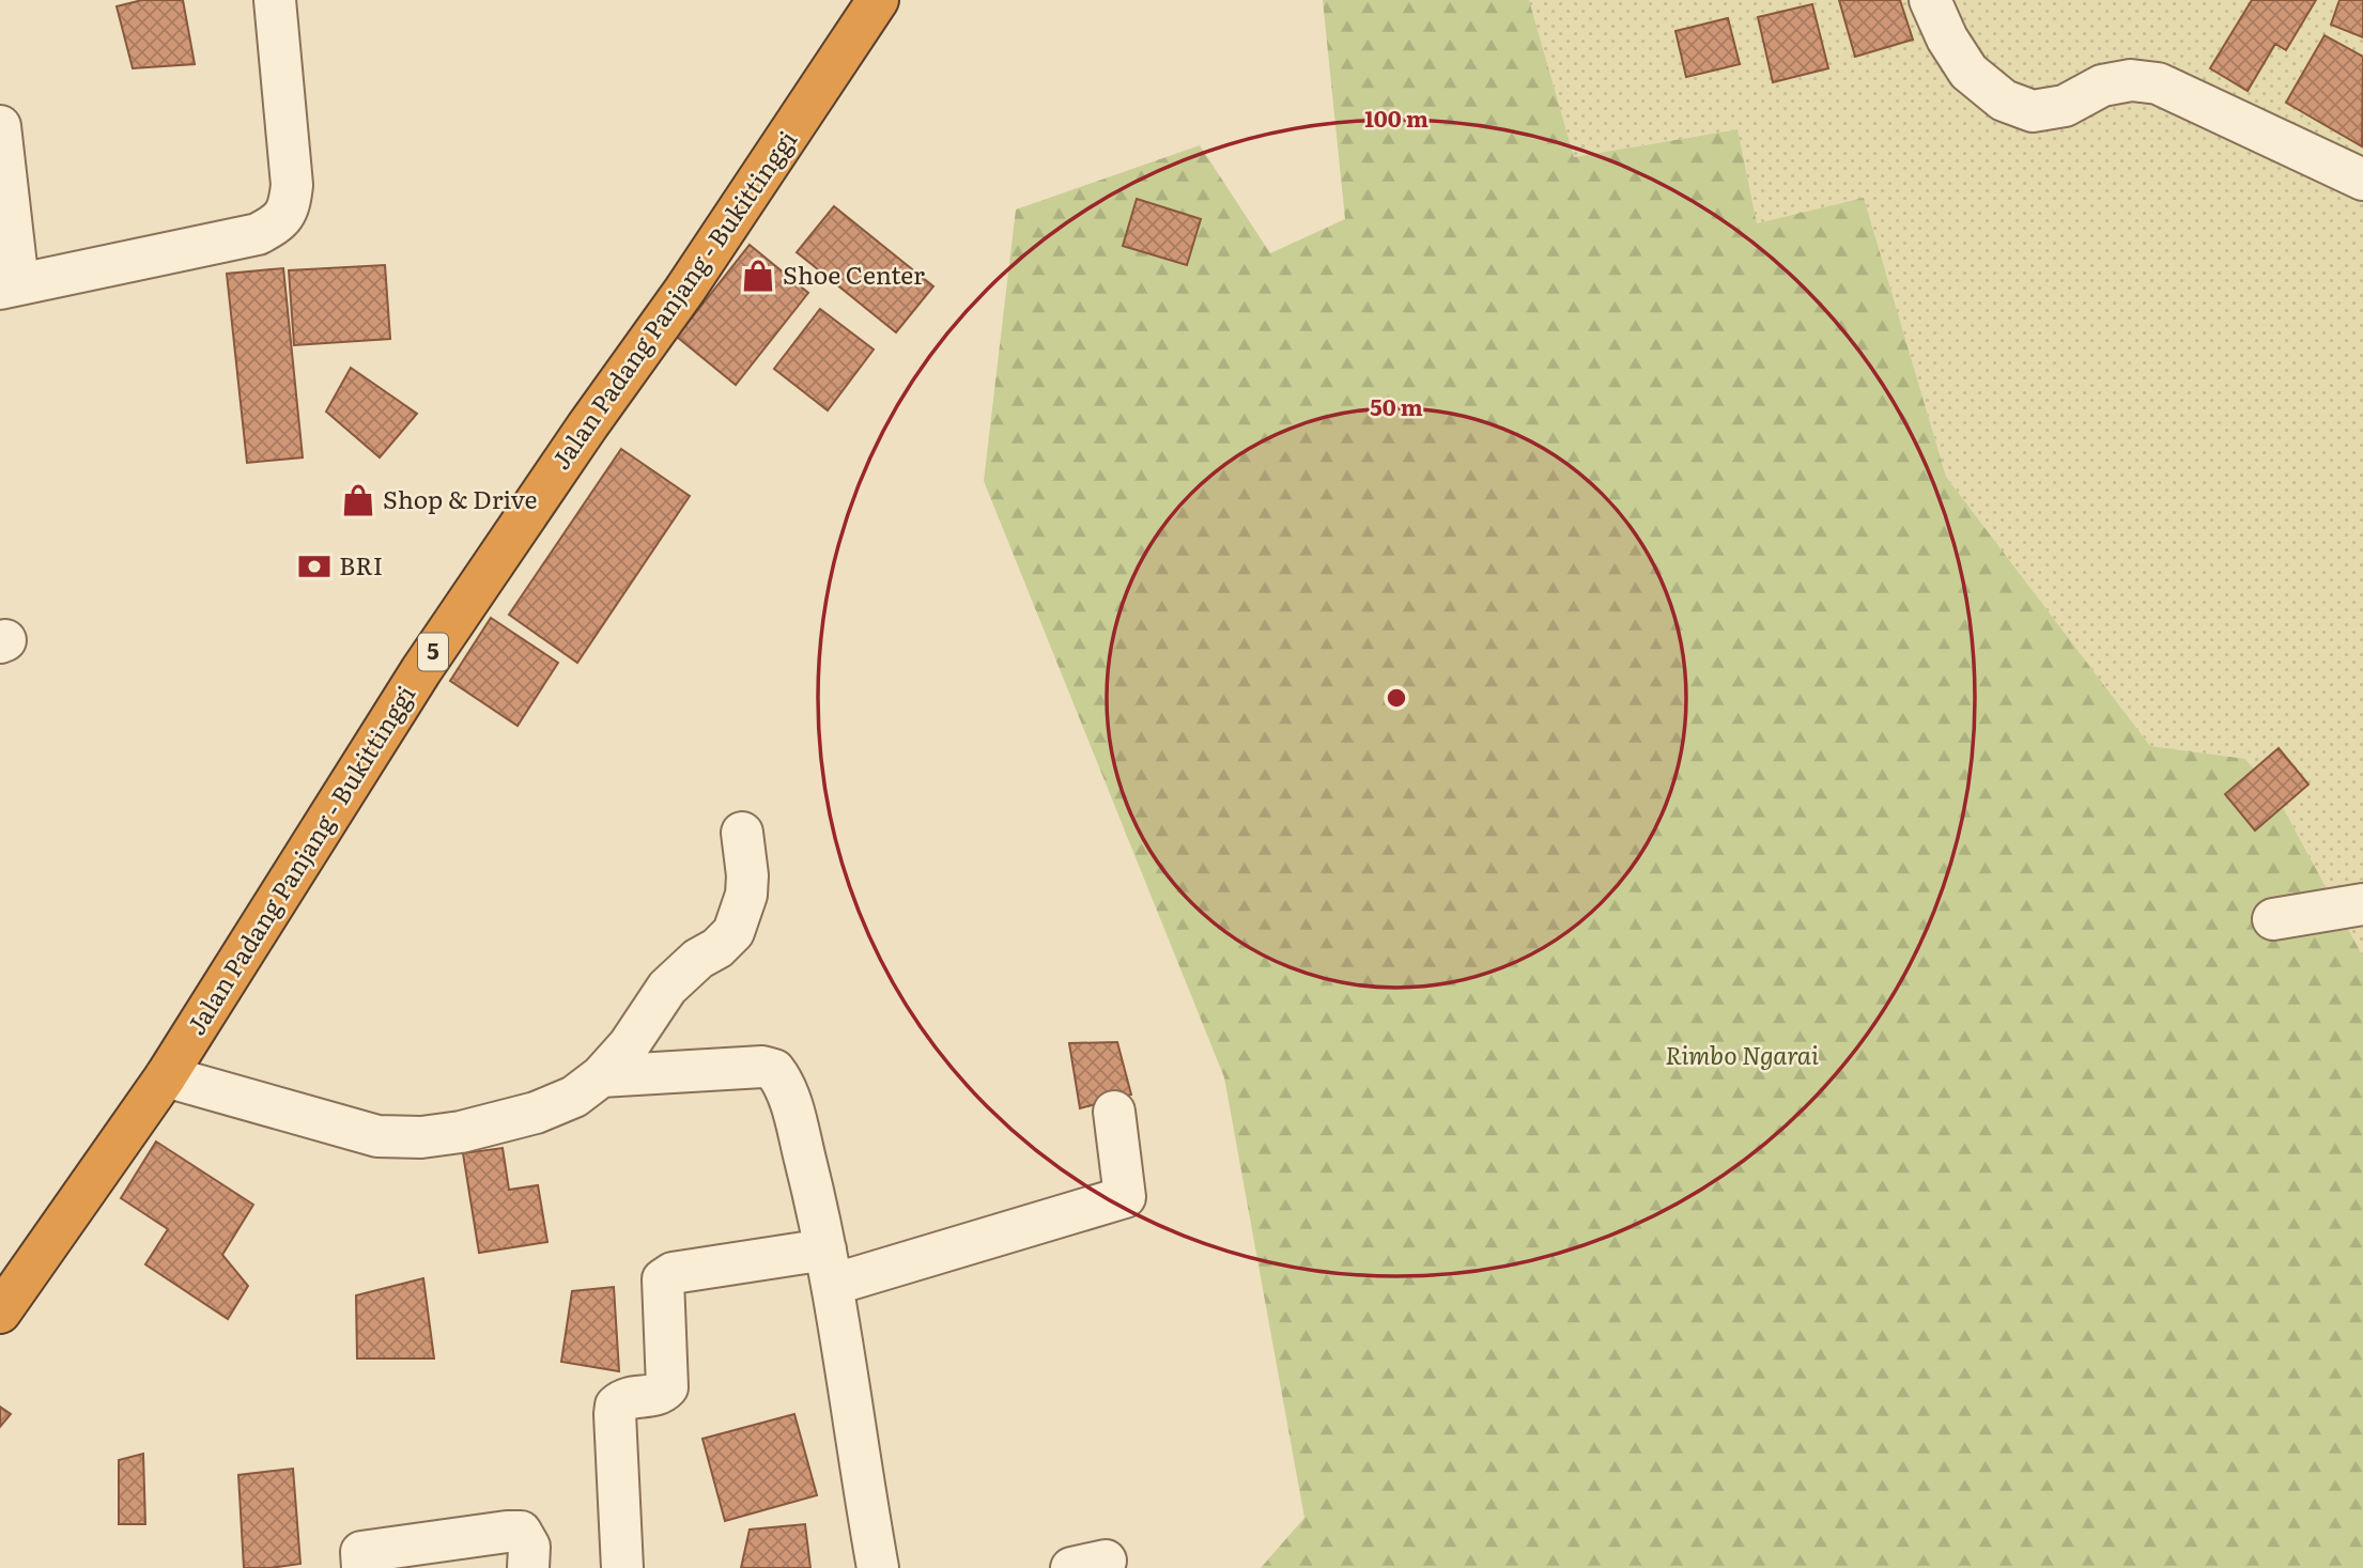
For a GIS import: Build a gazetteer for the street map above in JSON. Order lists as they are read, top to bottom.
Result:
{
  "streets": {
    "highway": ["Jalan Padang Panjang - Bukittinggi", "5"]
  },
  "parks": ["Rimbo Ngarai"],
  "places": {
    "shop": ["Shoe Center", "Shop & Drive"],
    "bank": ["BRI"]
  },
  "rings": ["100 m", "50 m"]
}
